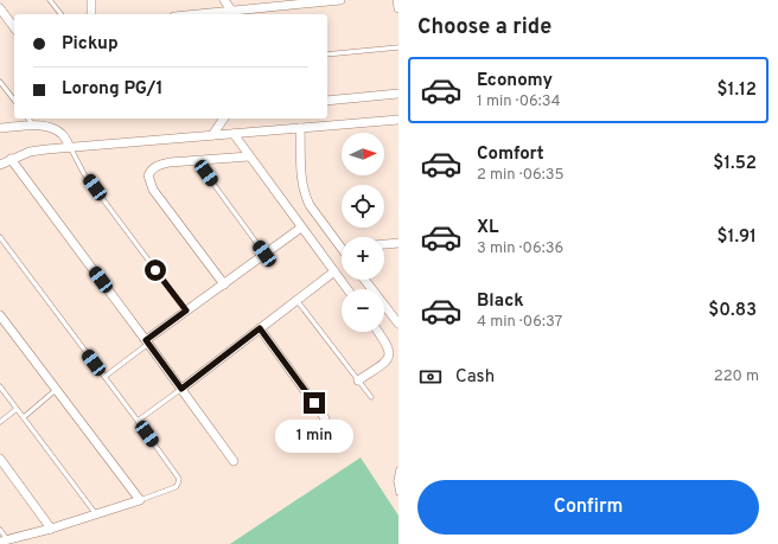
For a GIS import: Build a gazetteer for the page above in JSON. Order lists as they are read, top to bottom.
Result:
{
  "north": "right",
  "page": {
    "heading": "Choose a ride",
    "banner": ["Pickup", "Lorong PG/1"],
    "list": [
      {
        "name": "Economy",
        "note": "1 min · 06:34",
        "value": "$1.12"
      },
      {
        "name": "Comfort",
        "note": "2 min · 06:35",
        "value": "$1.52"
      },
      {
        "name": "XL",
        "note": "3 min · 06:36",
        "value": "$1.91"
      },
      {
        "name": "Black",
        "note": "4 min · 06:37",
        "value": "$0.83"
      }
    ],
    "map_buttons": ["+", "−"],
    "pay": ["Cash", "220 m"],
    "bubble": "1 min",
    "buttons": "Confirm"
  }
}
